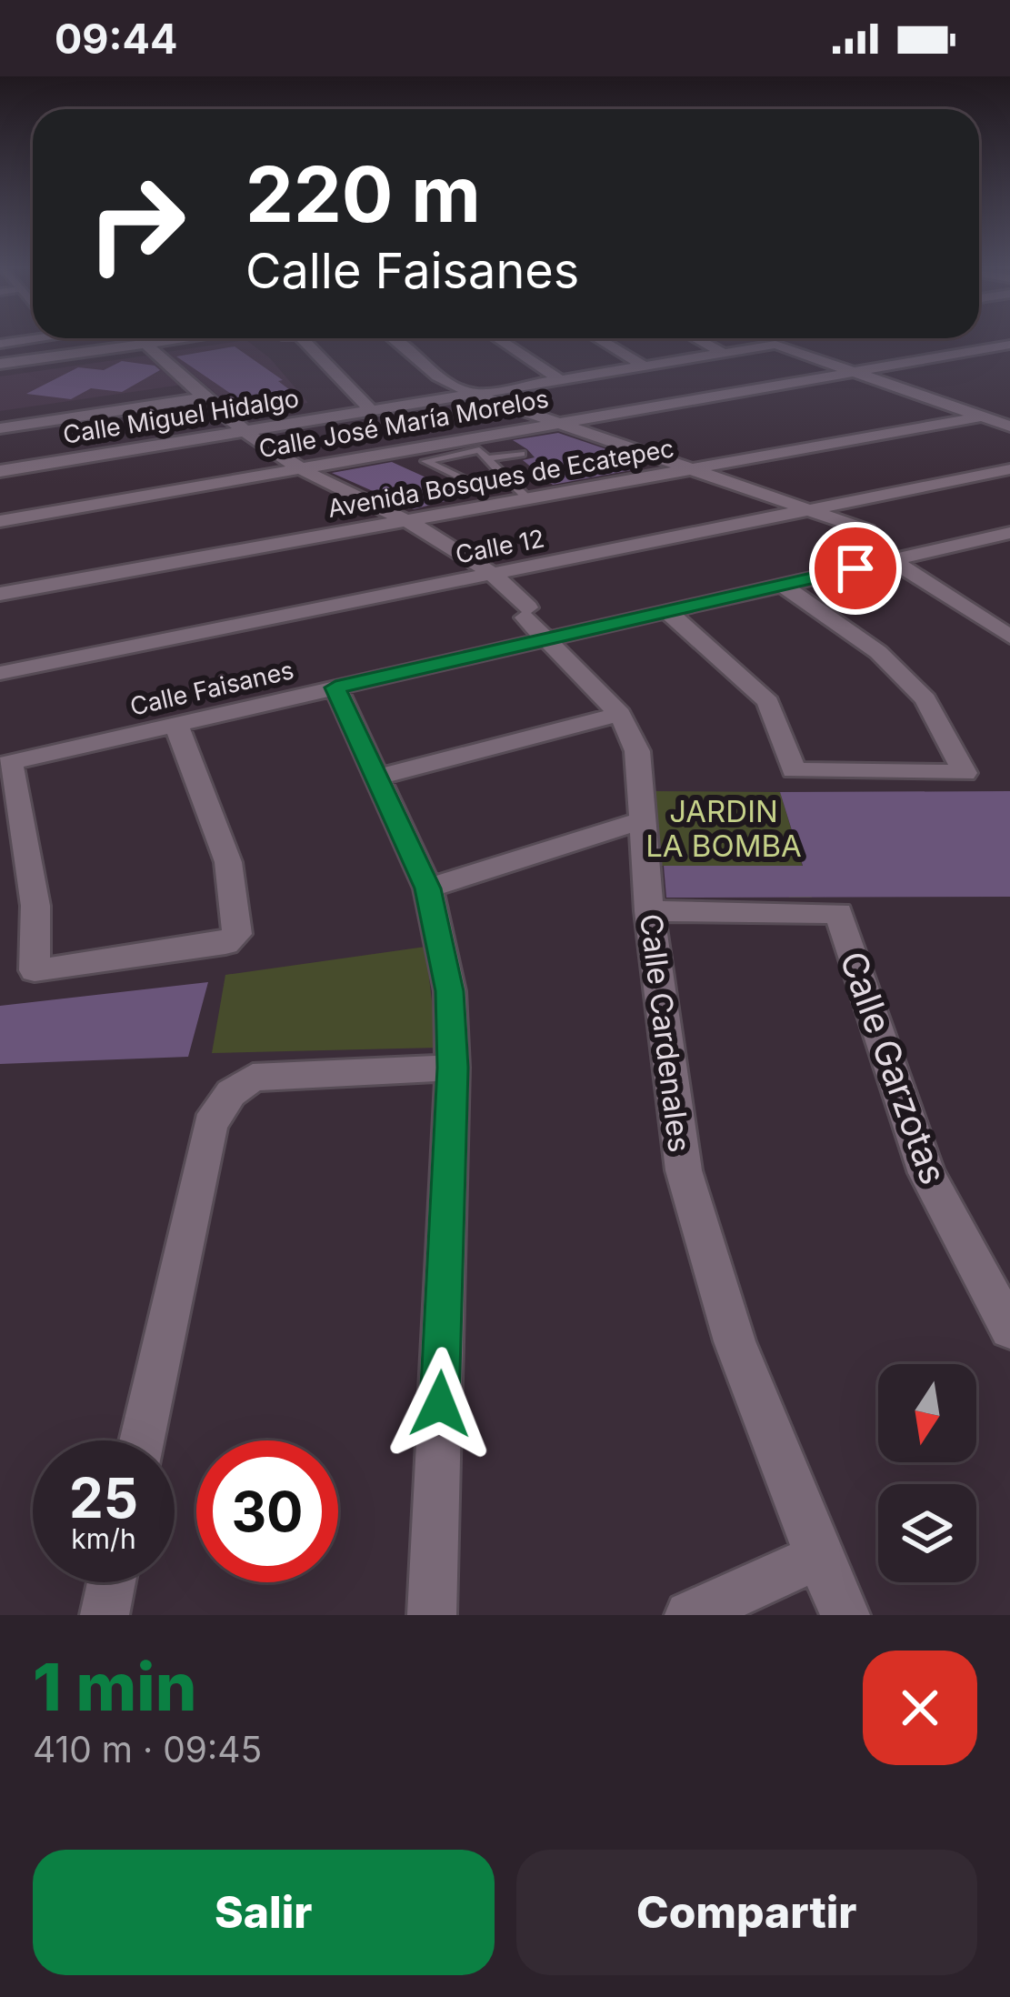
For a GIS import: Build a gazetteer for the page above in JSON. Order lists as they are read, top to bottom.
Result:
{
  "streets": {
    "street": [
      "Calle Miguel Hidalgo",
      "Calle José María Morelos",
      "Avenida Bosques de Ecatepec",
      "Calle 12",
      "Calle Faisanes",
      "Calle Cardenales",
      "Calle Garzotas"
    ]
  },
  "crossings": [
    ["Calle Miguel Hidalgo", "Calle Cardenales"],
    ["Calle José María Morelos", "Calle Cardenales"],
    ["Avenida Bosques de Ecatepec", "Calle Cardenales"],
    ["Calle 12", "Calle Cardenales"],
    ["Calle Faisanes", "Calle Cardenales"],
    ["Calle Cardenales", "Calle Garzotas"]
  ],
  "parks": ["JARDIN LA BOMBA"],
  "north": "bottom",
  "page": {
    "status": "09:44",
    "turn": ["220 m", "Calle Faisanes"],
    "speed": "25 km/h",
    "limit": "30",
    "heading": ["1 min", "410 m · 09:45"],
    "buttons": ["Salir", "Compartir"]
  }
}
